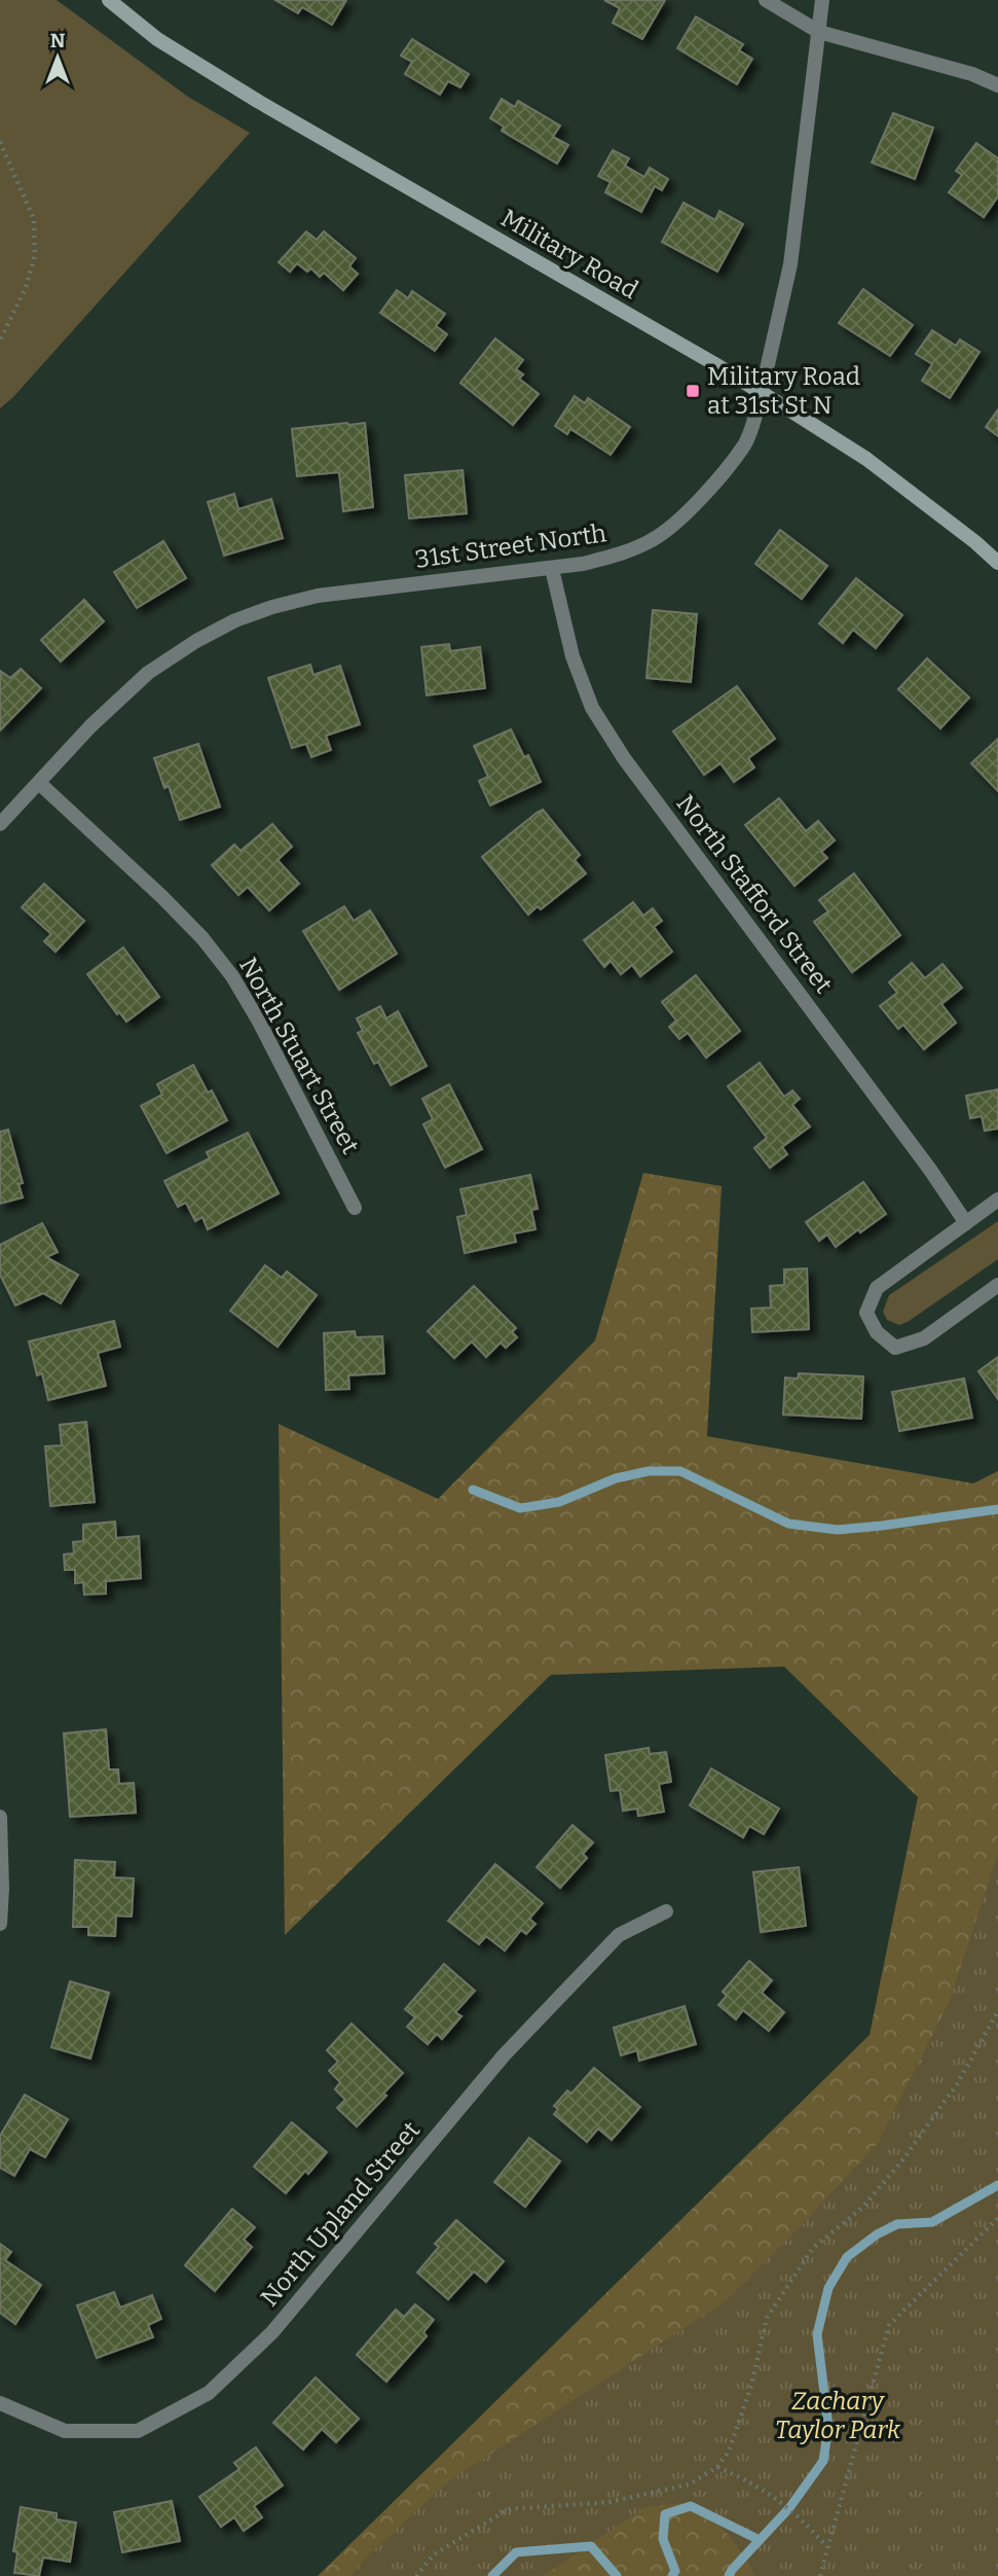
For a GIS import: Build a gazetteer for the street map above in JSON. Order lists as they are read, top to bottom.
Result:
{
  "streets": {
    "main road": ["Military Road"],
    "street": [
      "31st Street North",
      "North Stafford Street",
      "North Stuart Street",
      "North Upland Street"
    ]
  },
  "crossings": [
    ["Military Road", "31st Street North"],
    ["31st Street North", "North Stafford Street"],
    ["31st Street North", "North Stuart Street"]
  ],
  "parks": ["Zachary Taylor Park"],
  "places": {
    "transit": ["Military Road at 31st St N"]
  },
  "north": "top"
}
